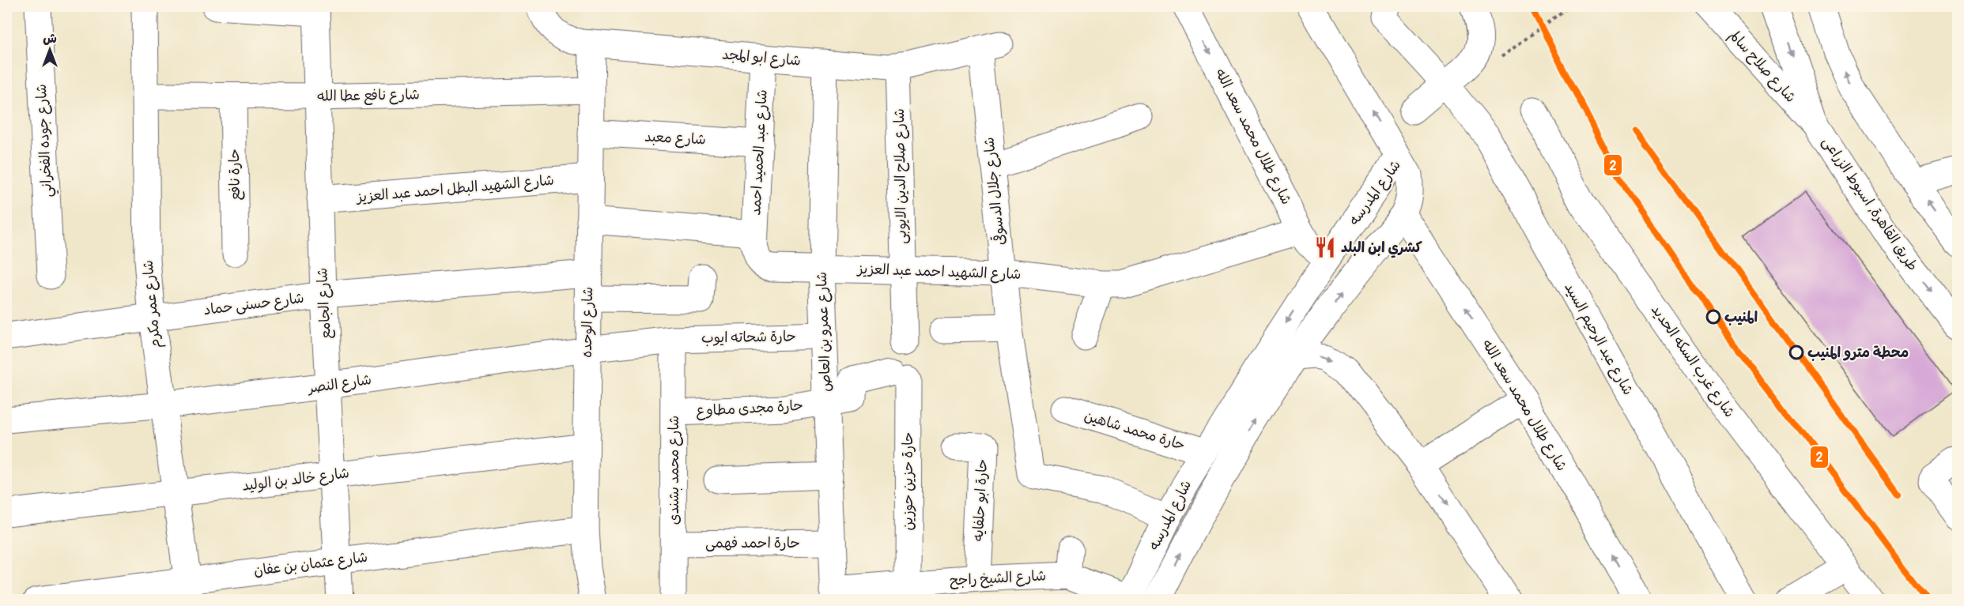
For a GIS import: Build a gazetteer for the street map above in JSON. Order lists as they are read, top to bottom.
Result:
{
  "streets": {
    "main road": [
      "شارع ابو المجد",
      "شارع صلاح سالم",
      "شارع نافع عطا الله",
      "شارع طلال محمد سعد الله",
      "شارع معبد",
      "شارع جوده الفخراني",
      "شارع عبد الحميد احمد",
      "حارة نافع",
      "شارع صلاح الدين الايوبى",
      "شارع الشهيد البطل احمد عبد العزيز",
      "شارع جلال الدسوقى",
      "شارع المدرسه",
      "طريق القاهرة, اسيوط الزراعى",
      "شارع الشهيد احمد عبد العزيز",
      "شارع الجامع",
      "شارع عمر مكرم",
      "شارع حسنى حماد",
      "شارع الوحده",
      "شارع عمرو بن العاص",
      "حارة شحاته ايوب",
      "شارع عبد الرحيم السيد",
      "شارع غرب السكه الحديد",
      "شارع النصر",
      "حارة مجدى مطاوع",
      "حارة محمد شاهين",
      "شارع محمد بشندى",
      "شارع خالد بن الوليد",
      "حارة حزين حوزين",
      "حارة ابو حلفايه",
      "حارة احمد فهمى",
      "شارع عثمان بن عفان",
      "شارع الشيخ راجح"
    ]
  },
  "crossings": [
    ["شارع ابو المجد", "شارع عبد الحميد احمد"],
    ["شارع ابو المجد", "شارع صلاح الدين الايوبى"],
    ["شارع ابو المجد", "شارع جلال الدسوقى"],
    ["شارع ابو المجد", "شارع الوحده"],
    ["شارع ابو المجد", "شارع عمرو بن العاص"],
    ["شارع صلاح سالم", "طريق القاهرة, اسيوط الزراعى"],
    ["شارع نافع عطا الله", "حارة نافع"],
    ["شارع نافع عطا الله", "شارع الجامع"],
    ["شارع نافع عطا الله", "شارع عمر مكرم"],
    ["شارع نافع عطا الله", "شارع الوحده"],
    ["شارع طلال محمد سعد الله", "شارع المدرسه"],
    ["شارع طلال محمد سعد الله", "شارع الشهيد احمد عبد العزيز"],
    ["شارع معبد", "شارع عبد الحميد احمد"],
    ["شارع معبد", "شارع الوحده"],
    ["شارع عبد الحميد احمد", "شارع الشهيد احمد عبد العزيز"],
    ["شارع صلاح الدين الايوبى", "شارع الشهيد احمد عبد العزيز"],
    ["شارع الشهيد البطل احمد عبد العزيز", "شارع الجامع"],
    ["شارع الشهيد البطل احمد عبد العزيز", "شارع الوحده"],
    ["شارع جلال الدسوقى", "شارع المدرسه"],
    ["شارع جلال الدسوقى", "شارع الشهيد احمد عبد العزيز"],
    ["شارع المدرسه", "حارة محمد شاهين"],
    ["شارع المدرسه", "شارع الشيخ راجح"],
    ["شارع الشهيد احمد عبد العزيز", "شارع الوحده"],
    ["شارع الشهيد احمد عبد العزيز", "شارع عمرو بن العاص"],
    ["شارع الجامع", "شارع حسنى حماد"],
    ["شارع الجامع", "شارع النصر"],
    ["شارع الجامع", "شارع خالد بن الوليد"],
    ["شارع الجامع", "شارع عثمان بن عفان"],
    ["شارع عمر مكرم", "شارع حسنى حماد"],
    ["شارع عمر مكرم", "شارع النصر"],
    ["شارع عمر مكرم", "شارع خالد بن الوليد"],
    ["شارع عمر مكرم", "شارع عثمان بن عفان"],
    ["شارع حسنى حماد", "شارع الوحده"],
    ["شارع الوحده", "شارع النصر"],
    ["شارع الوحده", "شارع خالد بن الوليد"],
    ["شارع الوحده", "شارع عثمان بن عفان"],
    ["شارع عمرو بن العاص", "حارة شحاته ايوب"],
    ["شارع عمرو بن العاص", "حارة مجدى مطاوع"],
    ["شارع عمرو بن العاص", "حارة احمد فهمى"],
    ["شارع عمرو بن العاص", "شارع الشيخ راجح"],
    ["حارة شحاته ايوب", "شارع النصر"],
    ["حارة شحاته ايوب", "شارع محمد بشندى"],
    ["شارع النصر", "شارع محمد بشندى"],
    ["حارة مجدى مطاوع", "شارع محمد بشندى"],
    ["حارة مجدى مطاوع", "حارة حزين حوزين"],
    ["شارع محمد بشندى", "حارة احمد فهمى"],
    ["حارة حزين حوزين", "شارع الشيخ راجح"],
    ["حارة ابو حلفايه", "شارع الشيخ راجح"]
  ],
  "places": {
    "restaurant": ["كشري ابن البلد"],
    "other": ["المنيب", "محطة مترو المنيب"]
  },
  "lines": ["transit line 2"],
  "north": "top"
}
